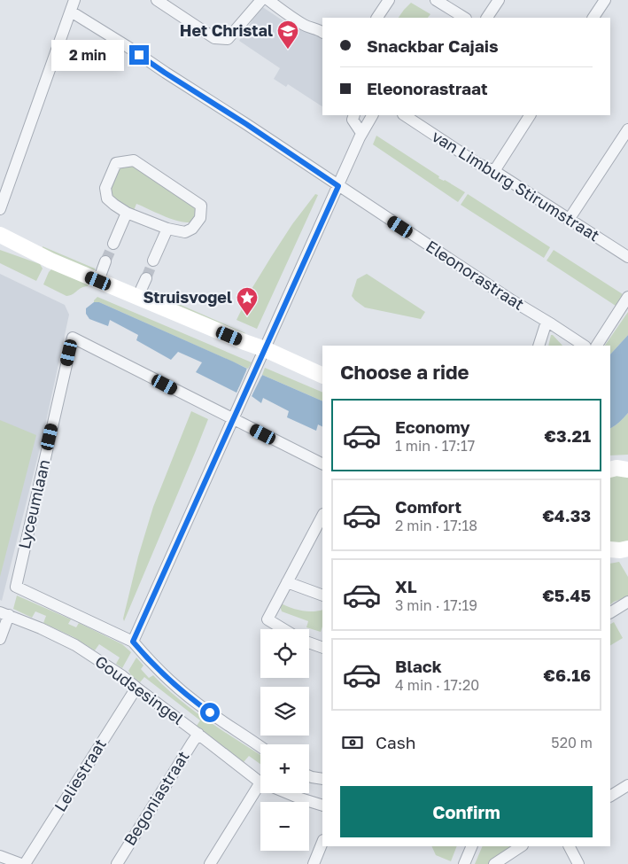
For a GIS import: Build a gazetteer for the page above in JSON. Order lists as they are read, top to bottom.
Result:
{
  "streets": {
    "street": [
      "van Limburg Stirumstraat",
      "Eleonorastraat",
      "Lyceumlaan",
      "Goudsesingel",
      "Leliestraat",
      "Begoniastraat"
    ]
  },
  "crossings": [
    ["Lyceumlaan", "Goudsesingel"],
    ["Goudsesingel", "Leliestraat"],
    ["Goudsesingel", "Begoniastraat"]
  ],
  "places": {
    "school or university": ["Het Christal"],
    "place": ["Struisvogel"]
  },
  "page": {
    "banner": ["Snackbar Cajais", "Eleonorastraat"],
    "bubble": "2 min",
    "heading": "Choose a ride",
    "list": [
      {
        "name": "Economy",
        "note": "1 min · 17:17",
        "value": "€3.21"
      },
      {
        "name": "Comfort",
        "note": "2 min · 17:18",
        "value": "€4.33"
      },
      {
        "name": "XL",
        "note": "3 min · 17:19",
        "value": "€5.45"
      },
      {
        "name": "Black",
        "note": "4 min · 17:20",
        "value": "€6.16"
      }
    ],
    "map_buttons": ["+", "−"],
    "pay": ["Cash", "520 m"],
    "buttons": "Confirm"
  }
}
